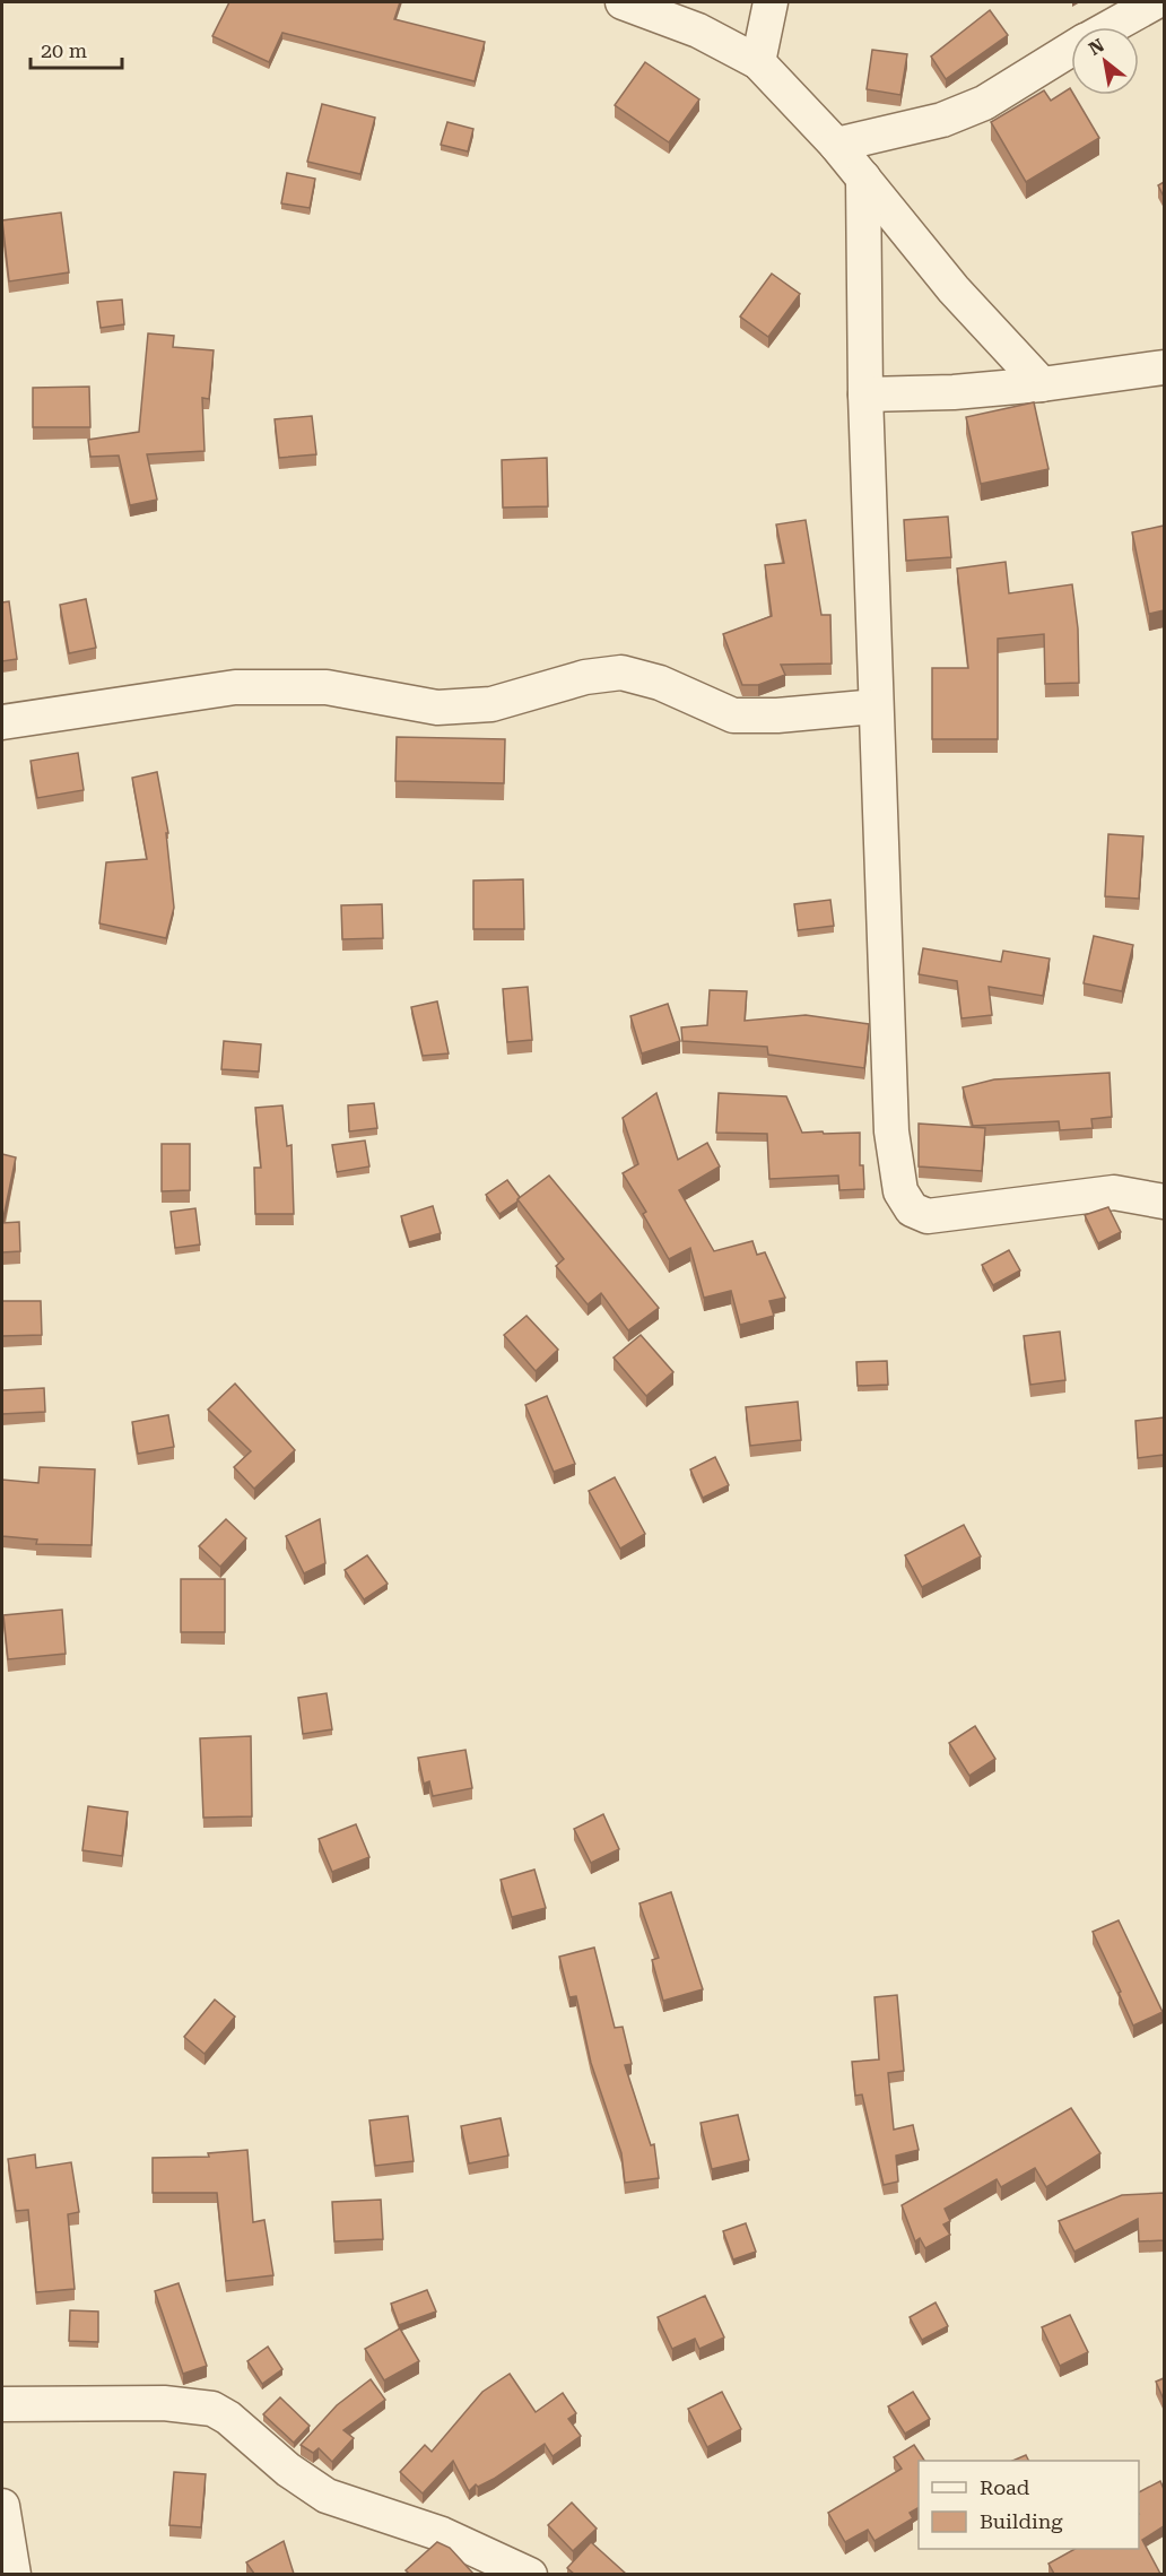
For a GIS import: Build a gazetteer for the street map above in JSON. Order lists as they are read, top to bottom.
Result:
{
  "legend": ["Road", "Building"],
  "scale_bar": "20 m",
  "north": "top left"
}
